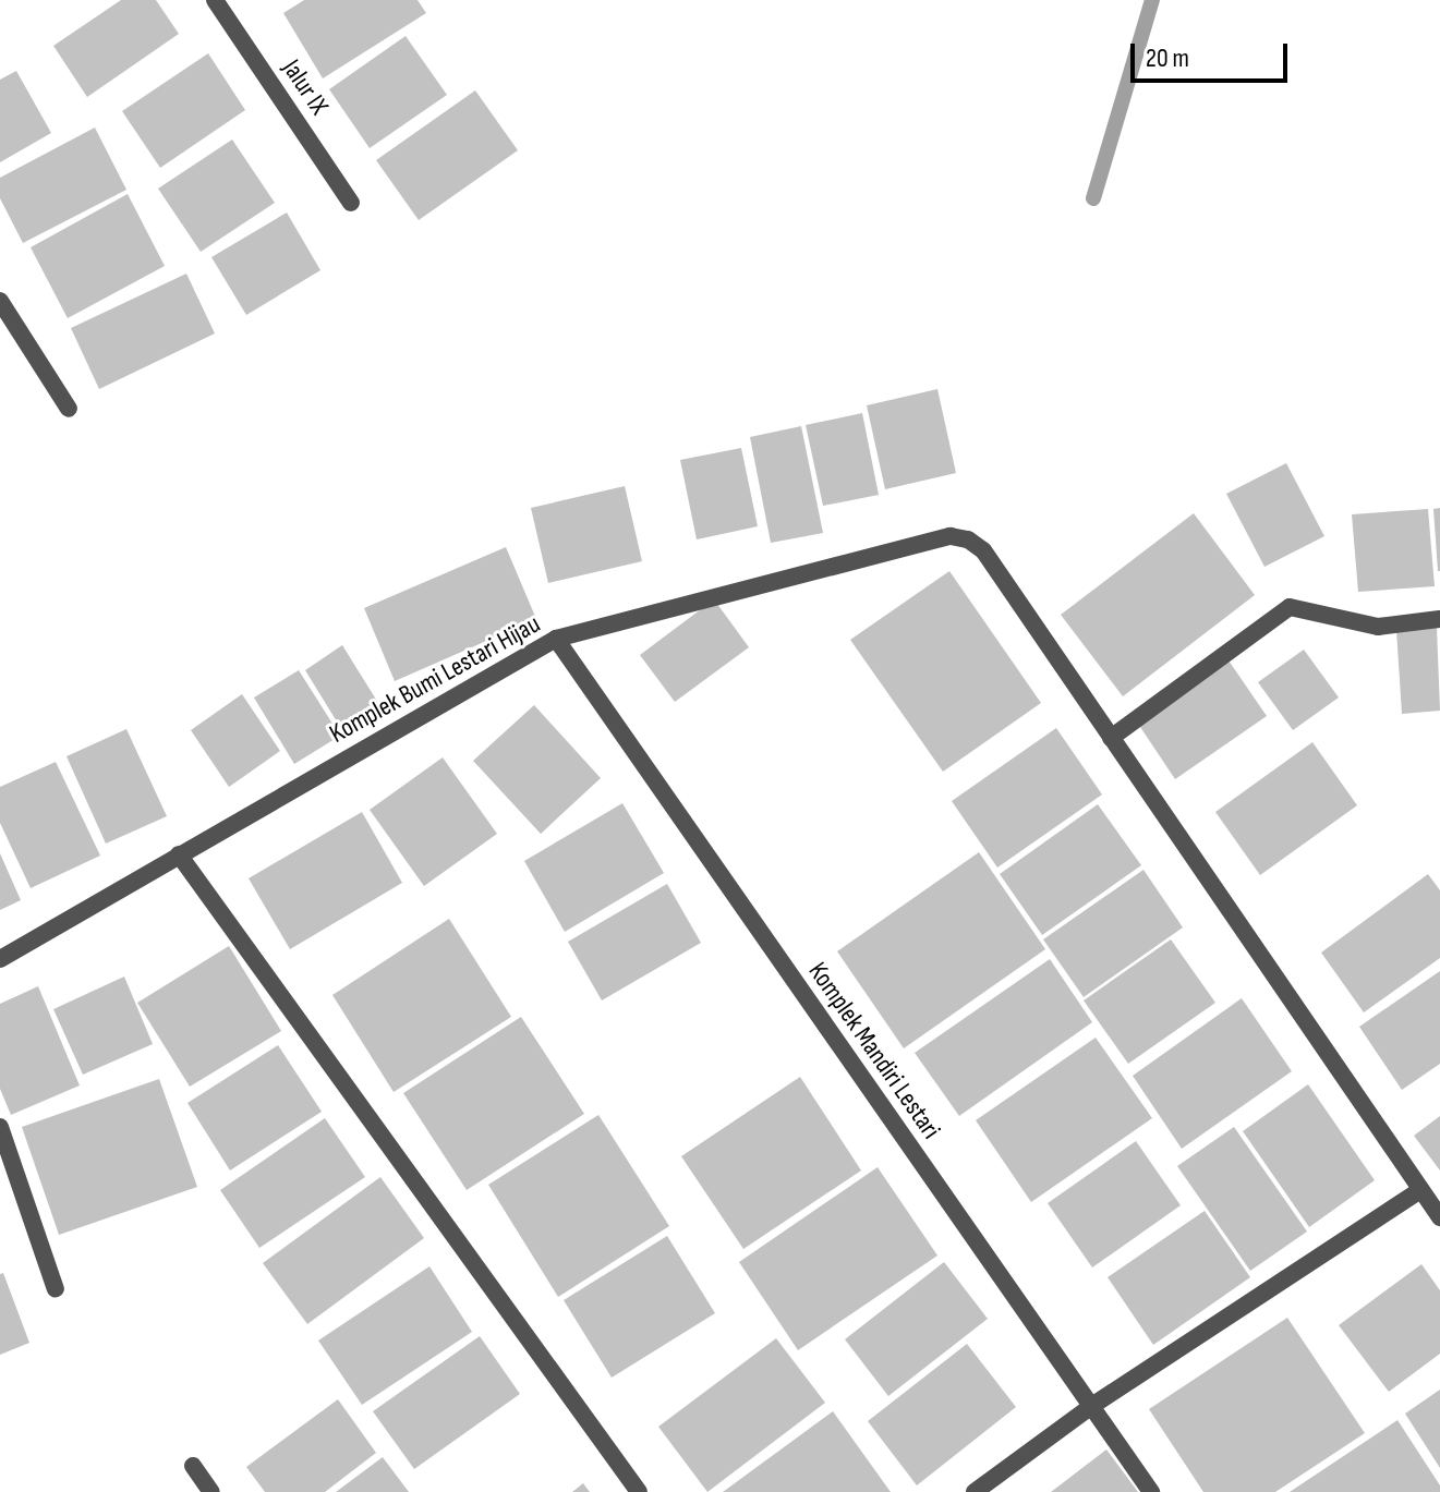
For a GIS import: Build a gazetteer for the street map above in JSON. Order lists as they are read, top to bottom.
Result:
{
  "streets": {
    "street": ["Jalur IX", "Komplek Bumi Lestari Hijau", "Komplek Mandiri Lestari"]
  },
  "crossings": [
    ["Komplek Bumi Lestari Hijau", "Komplek Mandiri Lestari"]
  ],
  "scale_bar": "20 m"
}
